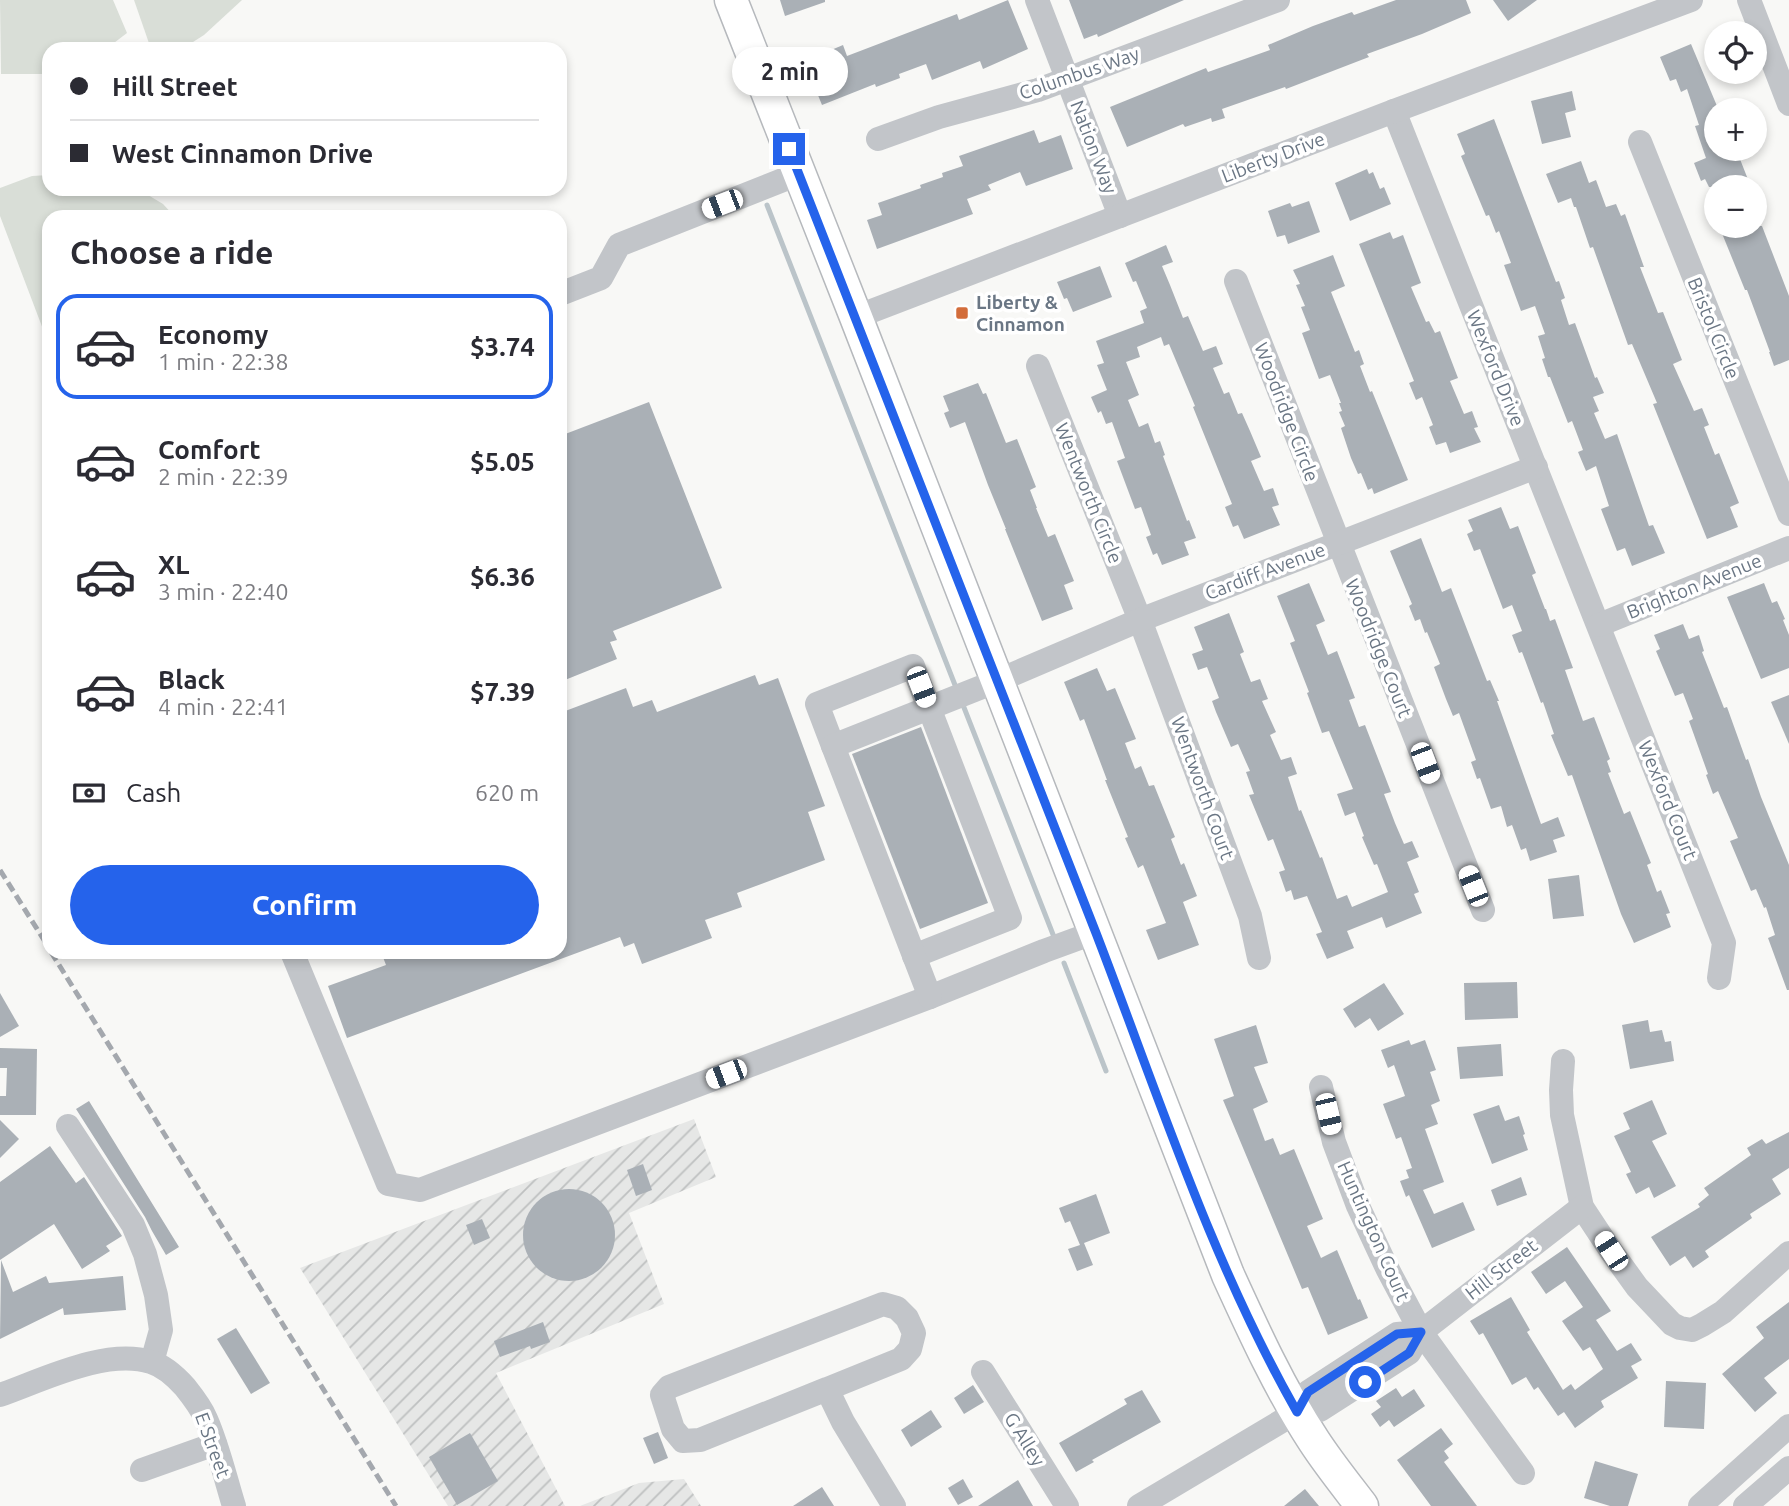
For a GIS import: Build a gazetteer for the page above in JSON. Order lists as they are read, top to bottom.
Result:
{
  "streets": {
    "street": [
      "Columbus Way",
      "Nation Way",
      "Liberty Drive",
      "Bristol Circle",
      "Wexford Drive",
      "Woodridge Circle",
      "Wentworth Circle",
      "Cardiff Avenue",
      "Brighton Avenue",
      "Woodridge Court",
      "Wentworth Court",
      "Wexford Court",
      "Huntington Court",
      "Hill Street",
      "G Alley",
      "E Street"
    ]
  },
  "crossings": [
    ["Columbus Way", "Nation Way"],
    ["Nation Way", "Liberty Drive"],
    ["Liberty Drive", "Wexford Drive"],
    ["Wexford Drive", "Cardiff Avenue"],
    ["Wexford Drive", "Brighton Avenue"],
    ["Wexford Drive", "Wexford Court"],
    ["Woodridge Circle", "Cardiff Avenue"],
    ["Woodridge Circle", "Woodridge Court"],
    ["Wentworth Circle", "Cardiff Avenue"],
    ["Wentworth Circle", "Wentworth Court"],
    ["Cardiff Avenue", "Woodridge Court"],
    ["Cardiff Avenue", "Wentworth Court"],
    ["Brighton Avenue", "Wexford Court"],
    ["Huntington Court", "Hill Street"]
  ],
  "places": {
    "transit": ["Liberty & Cinnamon"]
  },
  "page": {
    "map_buttons": ["+", "−"],
    "banner": ["Hill Street", "West Cinnamon Drive"],
    "bubble": "2 min",
    "heading": "Choose a ride",
    "list": [
      {
        "name": "Economy",
        "note": "1 min · 22:38",
        "value": "$3.74"
      },
      {
        "name": "Comfort",
        "note": "2 min · 22:39",
        "value": "$5.05"
      },
      {
        "name": "XL",
        "note": "3 min · 22:40",
        "value": "$6.36"
      },
      {
        "name": "Black",
        "note": "4 min · 22:41",
        "value": "$7.39"
      }
    ],
    "pay": ["Cash", "620 m"],
    "buttons": "Confirm"
  }
}
